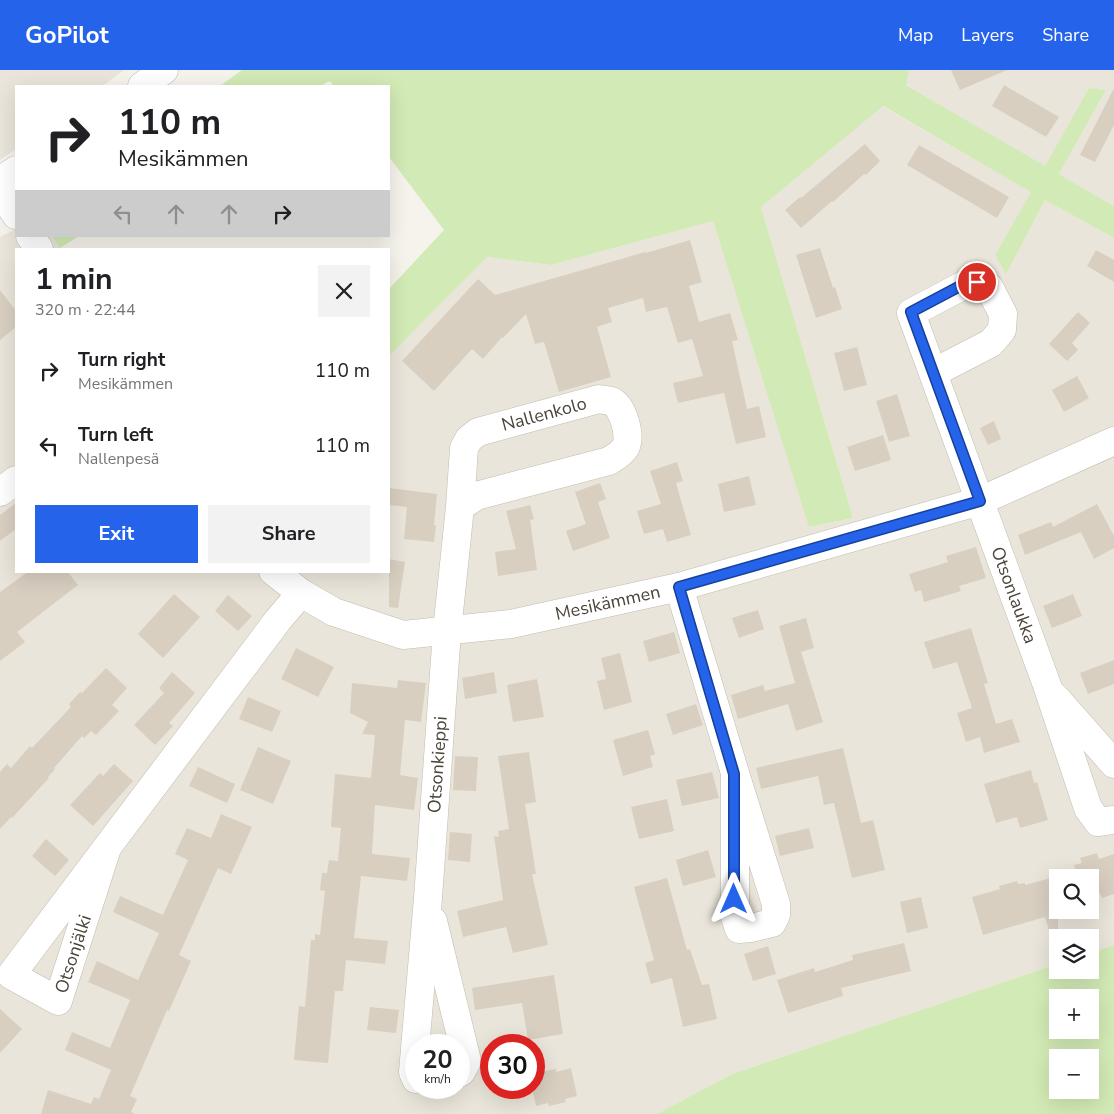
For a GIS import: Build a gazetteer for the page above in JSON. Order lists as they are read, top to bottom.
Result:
{
  "streets": {
    "street": [
      "Nallenkolo",
      "Otsonlaukka",
      "Mesikämmen",
      "Otsonkieppi",
      "Otsonjälki"
    ]
  },
  "crossings": [
    ["Nallenkolo", "Mesikämmen"],
    ["Nallenkolo", "Otsonkieppi"],
    ["Otsonlaukka", "Mesikämmen"],
    ["Mesikämmen", "Otsonkieppi"],
    ["Mesikämmen", "Otsonjälki"]
  ],
  "page": {
    "header": "GoPilot",
    "nav": ["Map", "Layers", "Share"],
    "turn": ["110 m", "Mesikämmen"],
    "heading": ["1 min", "320 m · 22:44"],
    "list": [
      {
        "name": "Turn right",
        "note": "Mesikämmen",
        "value": "110 m"
      },
      {
        "name": "Turn left",
        "note": "Nallenpesä",
        "value": "110 m"
      }
    ],
    "buttons": ["Exit", "Share"],
    "map_buttons": ["+", "−"],
    "speed": "20 km/h",
    "limit": "30"
  }
}
